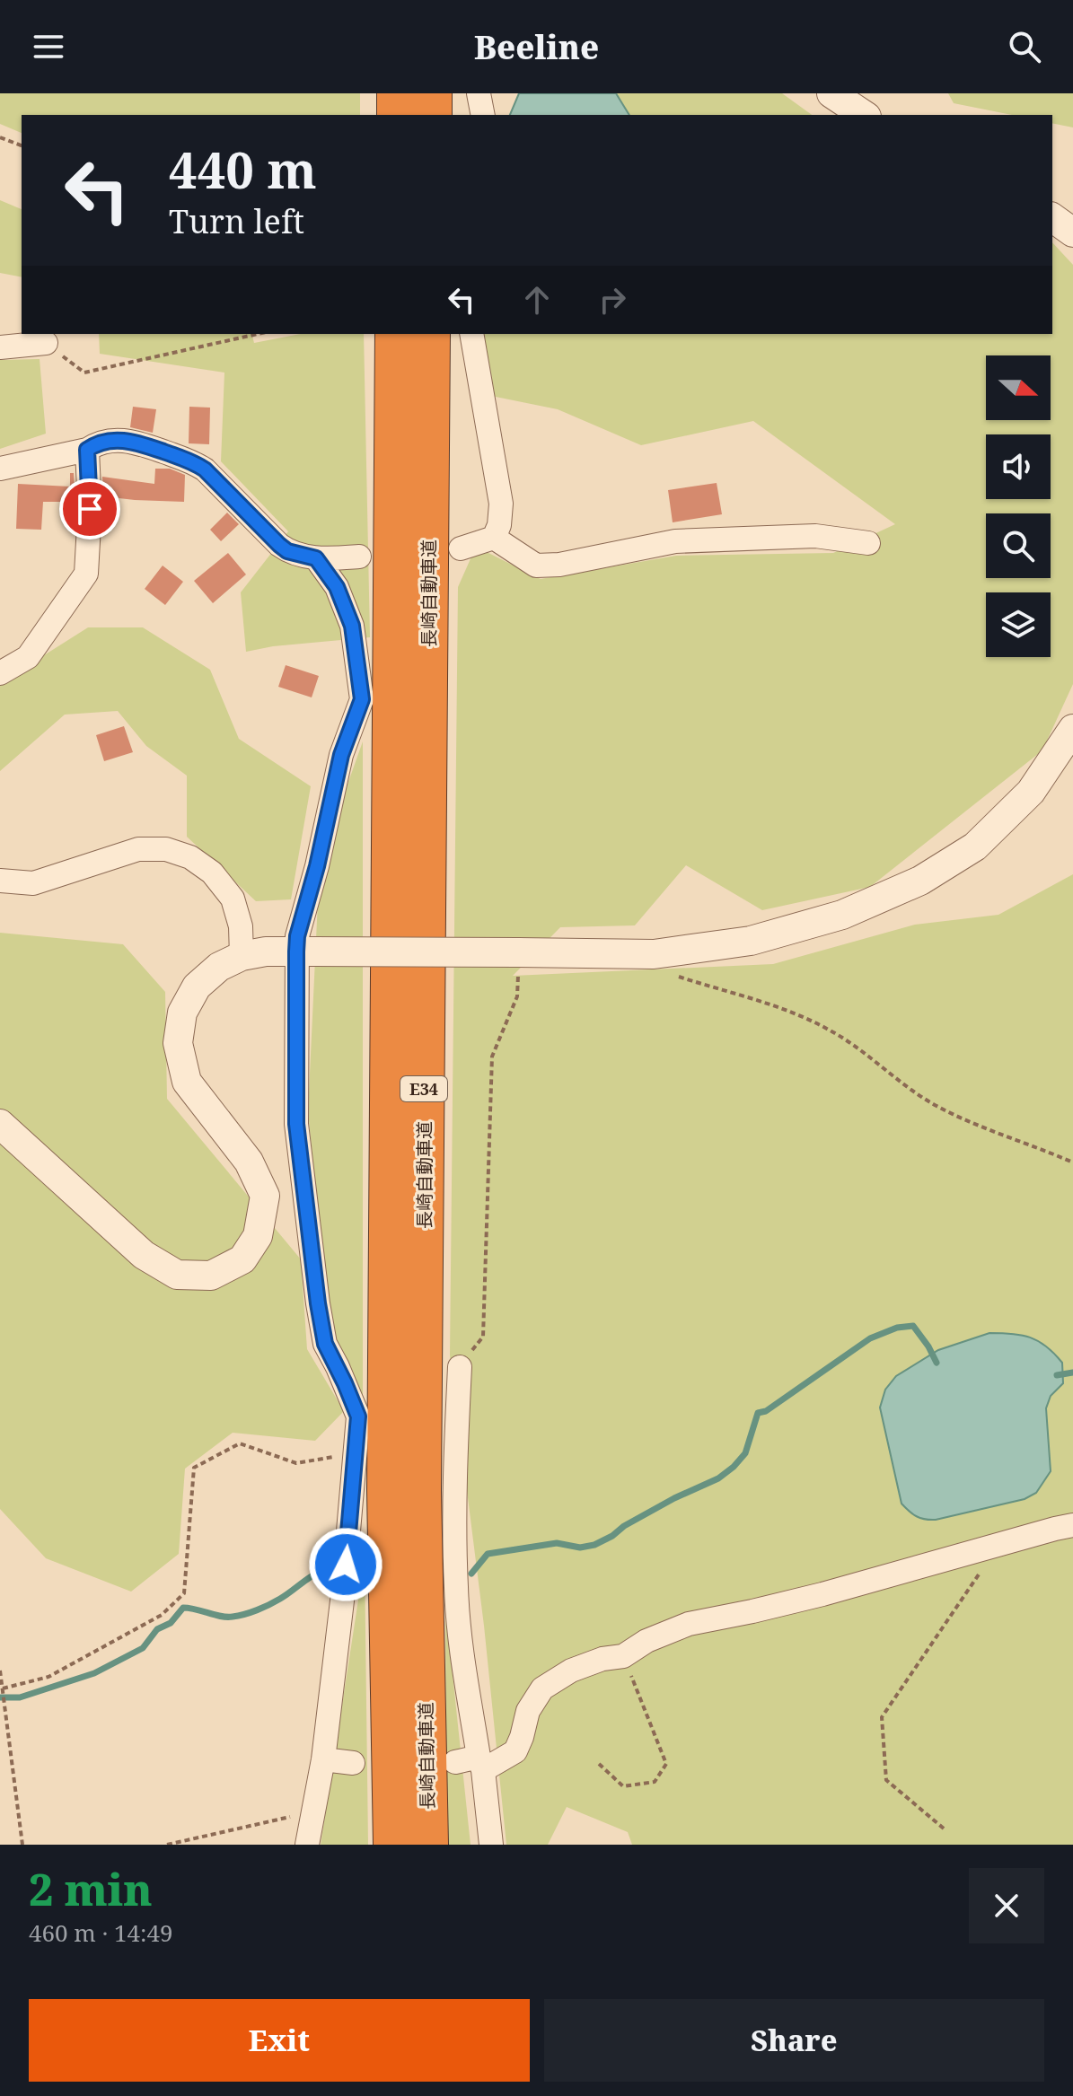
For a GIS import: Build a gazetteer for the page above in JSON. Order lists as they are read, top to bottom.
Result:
{
  "streets": {
    "highway": ["長崎自動車道", "E34"]
  },
  "north": "right",
  "page": {
    "header": "Beeline",
    "turn": ["440 m", "Turn left"],
    "heading": ["2 min", "460 m · 14:49"],
    "buttons": ["Exit", "Share"]
  }
}
